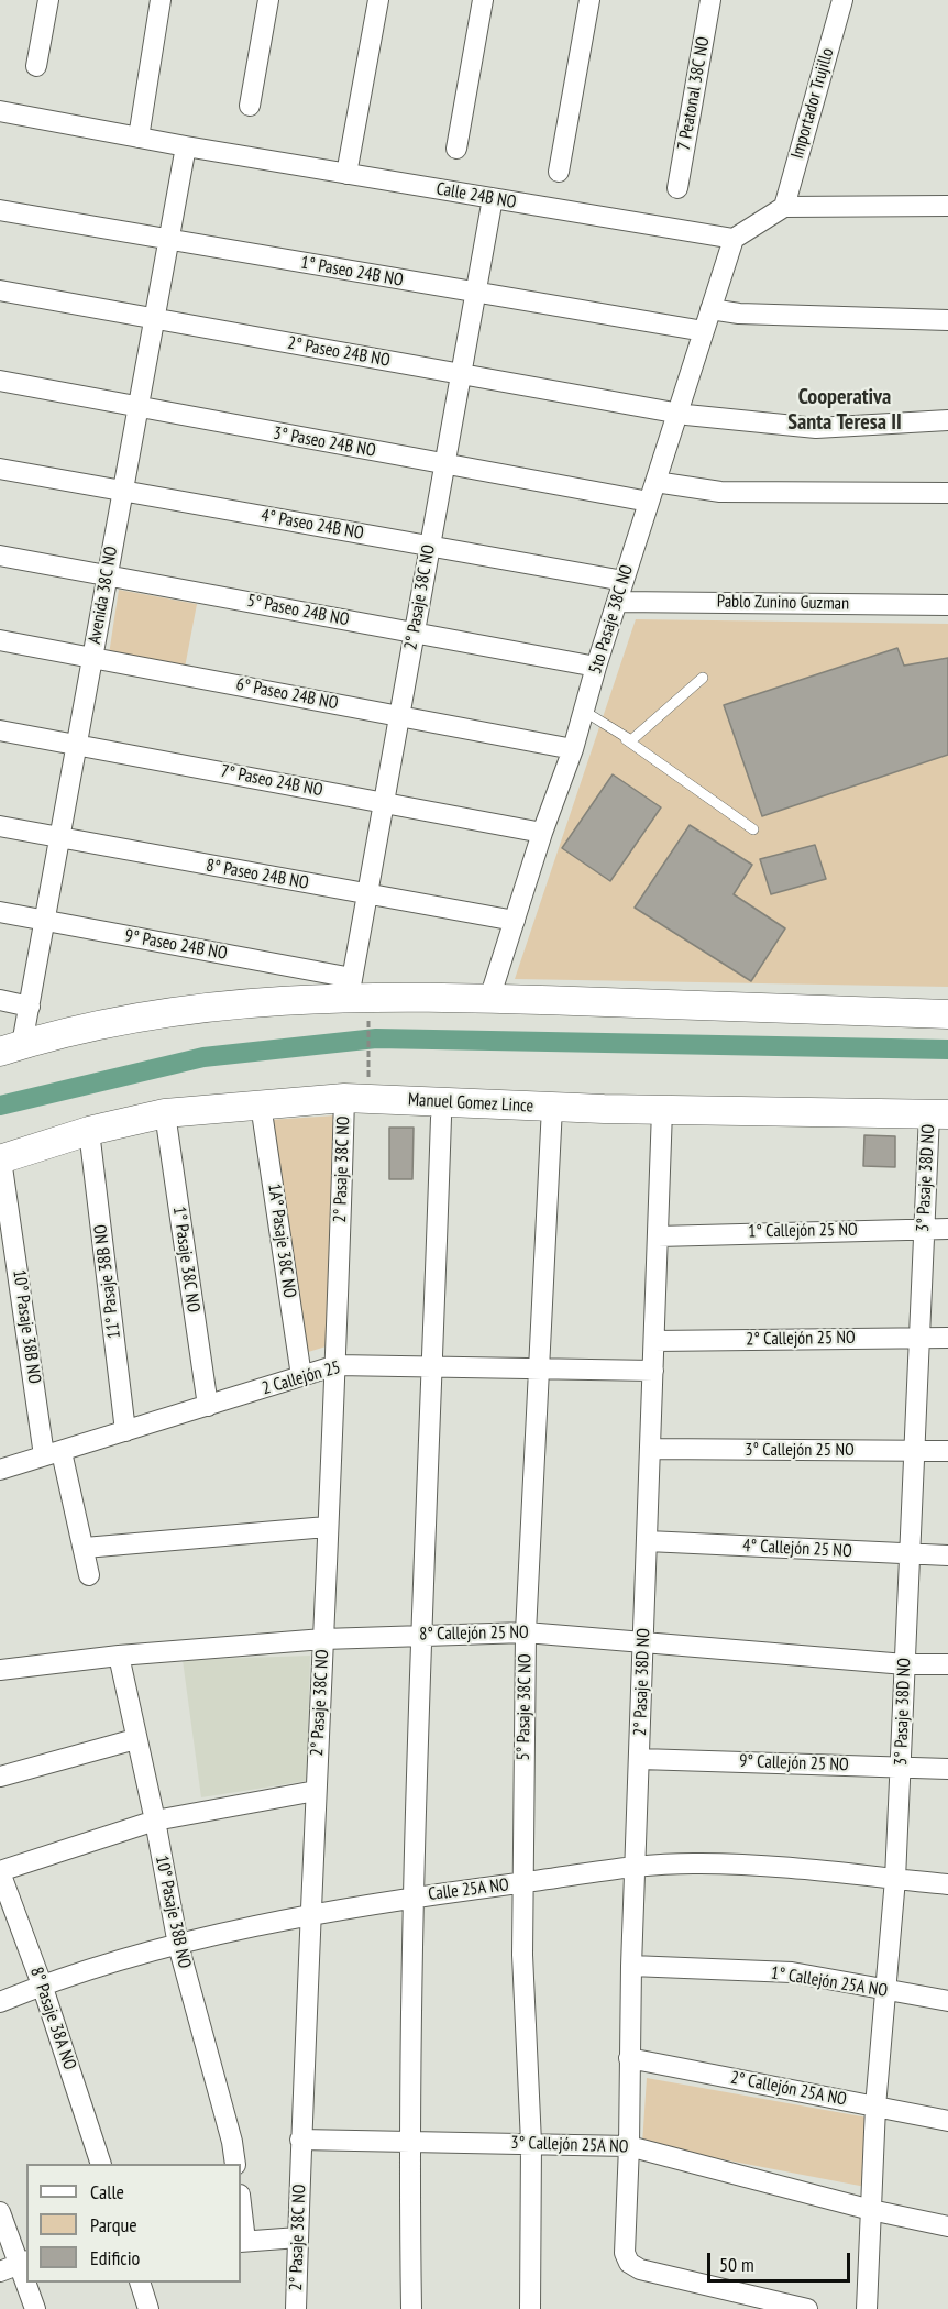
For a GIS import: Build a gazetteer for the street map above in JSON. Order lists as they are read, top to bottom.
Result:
{
  "streets": {
    "main road": ["Manuel Gomez Lince"],
    "street": [
      "7 Peatonal 38C NO",
      "Importador Trujillo",
      "Calle 24B NO",
      "1° Paseo 24B NO",
      "2° Paseo 24B NO",
      "3° Paseo 24B NO",
      "4° Paseo 24B NO",
      "Avenida 38C NO",
      "2° Pasaje 38C NO",
      "Pablo Zunino Guzman",
      "5° Paseo 24B NO",
      "5to Pasaje 38C NO",
      "6° Paseo 24B NO",
      "7° Paseo 24B NO",
      "8° Paseo 24B NO",
      "9° Paseo 24B NO",
      "3° Pasaje 38D NO",
      "1° Callejón 25 NO",
      "1A° Pasaje 38C NO",
      "1° Pasaje 38C NO",
      "11° Pasaje 38B NO",
      "10° Pasaje 38B NO",
      "2° Callejón 25 NO",
      "2 Callejón 25",
      "3° Callejón 25 NO",
      "4° Callejón 25 NO",
      "8° Callejón 25 NO",
      "2° Pasaje 38D NO",
      "5° Pasaje 38C NO",
      "9° Callejón 25 NO",
      "Calle 25A NO",
      "1° Callejón 25A NO",
      "8° Pasaje 38A NO",
      "2° Callejón 25A NO",
      "3° Callejón 25A NO"
    ]
  },
  "crossings": [
    ["Calle 24B NO", "Avenida 38C NO"],
    ["Calle 24B NO", "2° Pasaje 38C NO"],
    ["Calle 24B NO", "5to Pasaje 38C NO"],
    ["1° Paseo 24B NO", "Avenida 38C NO"],
    ["1° Paseo 24B NO", "2° Pasaje 38C NO"],
    ["1° Paseo 24B NO", "5to Pasaje 38C NO"],
    ["2° Paseo 24B NO", "Avenida 38C NO"],
    ["2° Paseo 24B NO", "2° Pasaje 38C NO"],
    ["2° Paseo 24B NO", "5to Pasaje 38C NO"],
    ["3° Paseo 24B NO", "Avenida 38C NO"],
    ["3° Paseo 24B NO", "2° Pasaje 38C NO"],
    ["3° Paseo 24B NO", "5to Pasaje 38C NO"],
    ["4° Paseo 24B NO", "Avenida 38C NO"],
    ["4° Paseo 24B NO", "2° Pasaje 38C NO"],
    ["4° Paseo 24B NO", "5to Pasaje 38C NO"],
    ["Avenida 38C NO", "5° Paseo 24B NO"],
    ["Avenida 38C NO", "6° Paseo 24B NO"],
    ["Avenida 38C NO", "7° Paseo 24B NO"],
    ["Avenida 38C NO", "8° Paseo 24B NO"],
    ["Avenida 38C NO", "9° Paseo 24B NO"],
    ["2° Pasaje 38C NO", "5° Paseo 24B NO"],
    ["2° Pasaje 38C NO", "6° Paseo 24B NO"],
    ["2° Pasaje 38C NO", "7° Paseo 24B NO"],
    ["2° Pasaje 38C NO", "8° Paseo 24B NO"],
    ["2° Pasaje 38C NO", "9° Paseo 24B NO"],
    ["2° Pasaje 38C NO", "Manuel Gomez Lince"],
    ["2° Pasaje 38C NO", "2 Callejón 25"],
    ["2° Pasaje 38C NO", "8° Callejón 25 NO"],
    ["2° Pasaje 38C NO", "Calle 25A NO"],
    ["2° Pasaje 38C NO", "3° Callejón 25A NO"],
    ["Pablo Zunino Guzman", "5to Pasaje 38C NO"],
    ["5° Paseo 24B NO", "5to Pasaje 38C NO"],
    ["5to Pasaje 38C NO", "6° Paseo 24B NO"],
    ["5to Pasaje 38C NO", "7° Paseo 24B NO"],
    ["5to Pasaje 38C NO", "8° Paseo 24B NO"],
    ["Manuel Gomez Lince", "3° Pasaje 38D NO"],
    ["Manuel Gomez Lince", "1A° Pasaje 38C NO"],
    ["Manuel Gomez Lince", "1° Pasaje 38C NO"],
    ["Manuel Gomez Lince", "11° Pasaje 38B NO"],
    ["Manuel Gomez Lince", "10° Pasaje 38B NO"],
    ["Manuel Gomez Lince", "2° Pasaje 38D NO"],
    ["Manuel Gomez Lince", "5° Pasaje 38C NO"],
    ["3° Pasaje 38D NO", "1° Callejón 25 NO"],
    ["3° Pasaje 38D NO", "2° Callejón 25 NO"],
    ["3° Pasaje 38D NO", "3° Callejón 25 NO"],
    ["3° Pasaje 38D NO", "4° Callejón 25 NO"],
    ["3° Pasaje 38D NO", "8° Callejón 25 NO"],
    ["3° Pasaje 38D NO", "9° Callejón 25 NO"],
    ["3° Pasaje 38D NO", "Calle 25A NO"],
    ["3° Pasaje 38D NO", "1° Callejón 25A NO"],
    ["3° Pasaje 38D NO", "2° Callejón 25A NO"],
    ["3° Pasaje 38D NO", "3° Callejón 25A NO"],
    ["1° Callejón 25 NO", "2° Pasaje 38D NO"],
    ["1A° Pasaje 38C NO", "2 Callejón 25"],
    ["1° Pasaje 38C NO", "2 Callejón 25"],
    ["11° Pasaje 38B NO", "2 Callejón 25"],
    ["10° Pasaje 38B NO", "2 Callejón 25"],
    ["10° Pasaje 38B NO", "8° Callejón 25 NO"],
    ["10° Pasaje 38B NO", "Calle 25A NO"],
    ["2° Callejón 25 NO", "2° Pasaje 38D NO"],
    ["2 Callejón 25", "2° Pasaje 38D NO"],
    ["2 Callejón 25", "5° Pasaje 38C NO"],
    ["3° Callejón 25 NO", "2° Pasaje 38D NO"],
    ["4° Callejón 25 NO", "2° Pasaje 38D NO"],
    ["8° Callejón 25 NO", "2° Pasaje 38D NO"],
    ["8° Callejón 25 NO", "5° Pasaje 38C NO"],
    ["2° Pasaje 38D NO", "9° Callejón 25 NO"],
    ["2° Pasaje 38D NO", "Calle 25A NO"],
    ["2° Pasaje 38D NO", "1° Callejón 25A NO"],
    ["2° Pasaje 38D NO", "2° Callejón 25A NO"],
    ["2° Pasaje 38D NO", "3° Callejón 25A NO"],
    ["5° Pasaje 38C NO", "Calle 25A NO"],
    ["5° Pasaje 38C NO", "3° Callejón 25A NO"],
    ["Calle 25A NO", "8° Pasaje 38A NO"]
  ],
  "districts": ["Cooperativa Santa Teresa II"],
  "legend": ["Calle", "Parque", "Edificio"],
  "scale_bar": "50 m"
}
